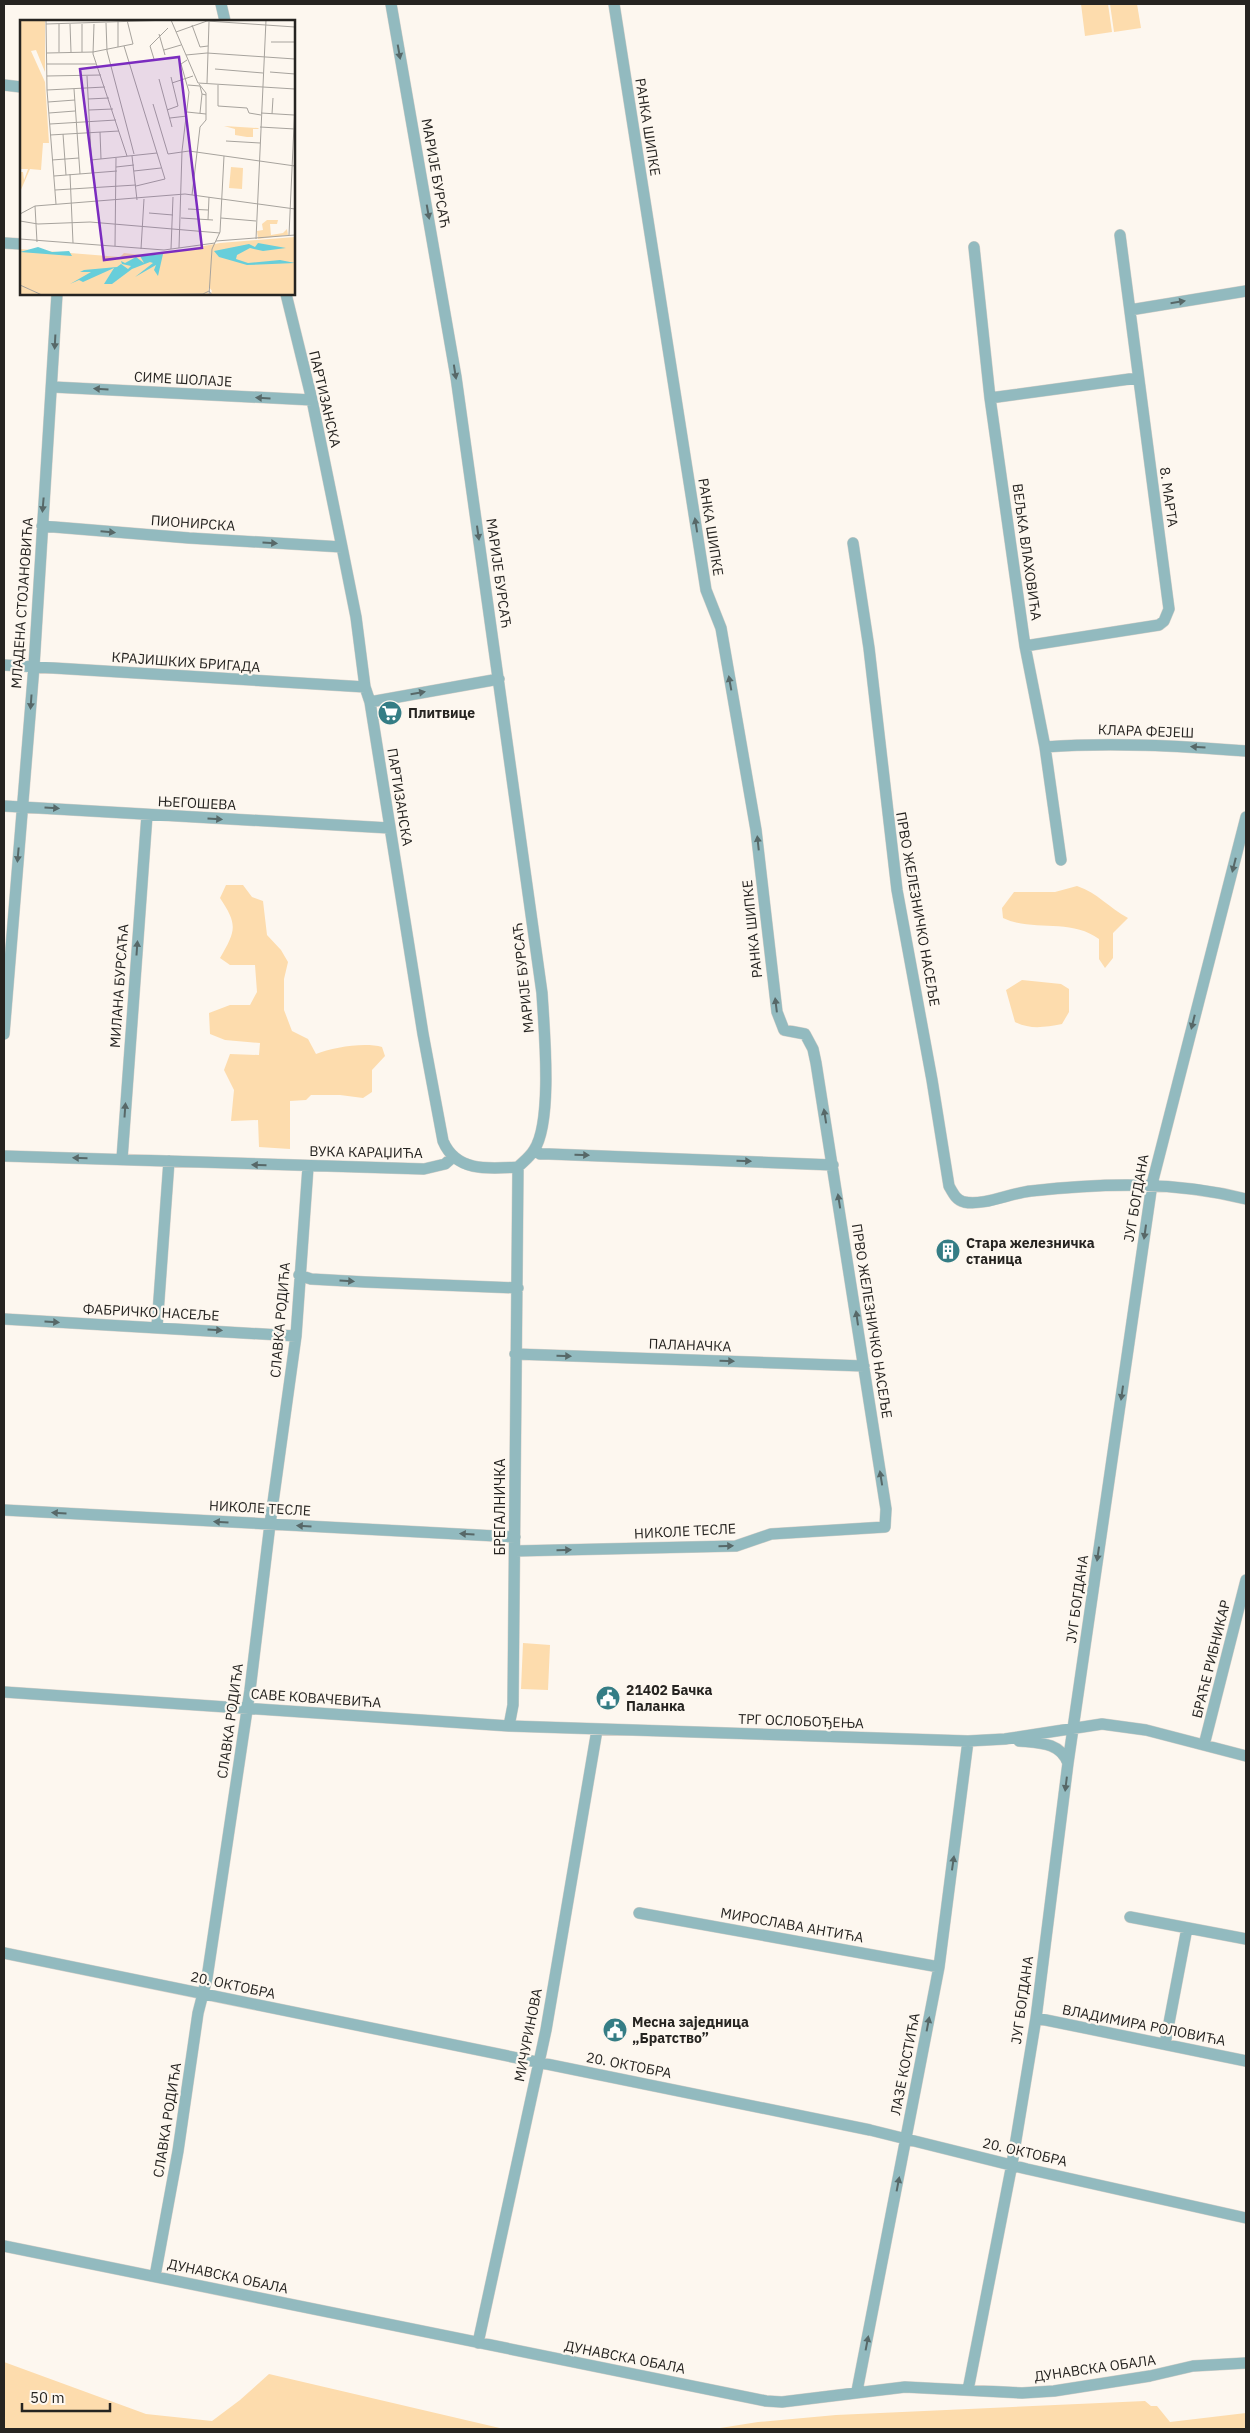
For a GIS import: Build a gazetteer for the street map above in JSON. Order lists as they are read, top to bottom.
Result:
{
  "streets": {
    "street": [
      "РАНКА ШИПКЕ",
      "МАРИЈЕ БУРСАЋ",
      "СИМЕ ШОЛАЈЕ",
      "ПАРТИЗАНСКА",
      "8. МАРТА",
      "ПИОНИРСКА",
      "ВЕЉКА ВЛАХОВИЋА",
      "МЛАДЕНА СТОЈАНОВИЋА",
      "КРАЈИШКИХ БРИГАДА",
      "КЛАРА ФЕЈЕШ",
      "ЊЕГОШЕВА",
      "ПРВО ЖЕЛЕЗНИЧКО НАСЕЉЕ",
      "МИЛАНА БУРСАЋА",
      "ВУКА КАРАЏИЋА",
      "ЈУГ БОГДАНА",
      "ФАБРИЧКО НАСЕЉЕ",
      "СЛАВКА РОДИЋА",
      "ПАЛАНАЧКА",
      "БРЕГАЛНИЧКА",
      "НИКОЛЕ ТЕСЛЕ",
      "БРАЋЕ РИБНИКАР",
      "САВЕ КОВАЧЕВИЋА",
      "ТРГ ОСЛОБОЂЕЊА",
      "МИРОСЛАВА АНТИЋА",
      "20. ОКТОБРА",
      "ВЛАДИМИРА РОЛОВИЋА",
      "МИЧУРИНОВА",
      "ЛАЗЕ КОСТИЋА",
      "ДУНАВСКА ОБАЛА"
    ]
  },
  "crossings": [
    ["РАНКА ШИПКЕ", "ПРВО ЖЕЛЕЗНИЧКО НАСЕЉЕ"],
    ["СИМЕ ШОЛАЈЕ", "ПАРТИЗАНСКА"],
    ["СИМЕ ШОЛАЈЕ", "МЛАДЕНА СТОЈАНОВИЋА"],
    ["ПАРТИЗАНСКА", "ПИОНИРСКА"],
    ["ПАРТИЗАНСКА", "КРАЈИШКИХ БРИГАДА"],
    ["ПАРТИЗАНСКА", "ЊЕГОШЕВА"],
    ["ПАРТИЗАНСКА", "ВУКА КАРАЏИЋА"],
    ["8. МАРТА", "ВЕЉКА ВЛАХОВИЋА"],
    ["ПИОНИРСКА", "МЛАДЕНА СТОЈАНОВИЋА"],
    ["ВЕЉКА ВЛАХОВИЋА", "КЛАРА ФЕЈЕШ"],
    ["МЛАДЕНА СТОЈАНОВИЋА", "КРАЈИШКИХ БРИГАДА"],
    ["МЛАДЕНА СТОЈАНОВИЋА", "ЊЕГОШЕВА"],
    ["ЊЕГОШЕВА", "МИЛАНА БУРСАЋА"],
    ["ПРВО ЖЕЛЕЗНИЧКО НАСЕЉЕ", "ЈУГ БОГДАНА"],
    ["ПРВО ЖЕЛЕЗНИЧКО НАСЕЉЕ", "ПАЛАНАЧКА"],
    ["ПРВО ЖЕЛЕЗНИЧКО НАСЕЉЕ", "НИКОЛЕ ТЕСЛЕ"],
    ["МИЛАНА БУРСАЋА", "ВУКА КАРАЏИЋА"],
    ["ВУКА КАРАЏИЋА", "СЛАВКА РОДИЋА"],
    ["ЈУГ БОГДАНА", "ТРГ ОСЛОБОЂЕЊА"],
    ["ЈУГ БОГДАНА", "20. ОКТОБРА"],
    ["ЈУГ БОГДАНА", "ВЛАДИМИРА РОЛОВИЋА"],
    ["ЈУГ БОГДАНА", "ДУНАВСКА ОБАЛА"],
    ["ФАБРИЧКО НАСЕЉЕ", "СЛАВКА РОДИЋА"],
    ["СЛАВКА РОДИЋА", "НИКОЛЕ ТЕСЛЕ"],
    ["СЛАВКА РОДИЋА", "САВЕ КОВАЧЕВИЋА"],
    ["СЛАВКА РОДИЋА", "20. ОКТОБРА"],
    ["СЛАВКА РОДИЋА", "ДУНАВСКА ОБАЛА"],
    ["ПАЛАНАЧКА", "БРЕГАЛНИЧКА"],
    ["БРЕГАЛНИЧКА", "НИКОЛЕ ТЕСЛЕ"],
    ["БРЕГАЛНИЧКА", "САВЕ КОВАЧЕВИЋА"],
    ["БРАЋЕ РИБНИКАР", "ТРГ ОСЛОБОЂЕЊА"],
    ["САВЕ КОВАЧЕВИЋА", "ТРГ ОСЛОБОЂЕЊА"],
    ["САВЕ КОВАЧЕВИЋА", "МИЧУРИНОВА"],
    ["ТРГ ОСЛОБОЂЕЊА", "МИЧУРИНОВА"],
    ["ТРГ ОСЛОБОЂЕЊА", "ЛАЗЕ КОСТИЋА"],
    ["МИРОСЛАВА АНТИЋА", "ЛАЗЕ КОСТИЋА"],
    ["20. ОКТОБРА", "МИЧУРИНОВА"],
    ["20. ОКТОБРА", "ЛАЗЕ КОСТИЋА"],
    ["МИЧУРИНОВА", "ДУНАВСКА ОБАЛА"],
    ["ЛАЗЕ КОСТИЋА", "ДУНАВСКА ОБАЛА"]
  ],
  "one_way": [
    "РАНКА ШИПКЕ",
    "МАРИЈЕ БУРСАЋ",
    "СИМЕ ШОЛАЈЕ",
    "ПИОНИРСКА",
    "МЛАДЕНА СТОЈАНОВИЋА",
    "КЛАРА ФЕЈЕШ",
    "ЊЕГОШЕВА",
    "ПРВО ЖЕЛЕЗНИЧКО НАСЕЉЕ",
    "МИЛАНА БУРСАЋА",
    "ВУКА КАРАЏИЋА",
    "ЈУГ БОГДАНА",
    "ФАБРИЧКО НАСЕЉЕ",
    "ПАЛАНАЧКА",
    "ЛАЗЕ КОСТИЋА"
  ],
  "places": {
    "supermarket": ["Плитвице"],
    "building": ["Стара железничка станица"],
    "public building": ["21402 Бачка Паланка", "Месна заједница „Братство”"]
  },
  "scale_bar": "50 m"
}
